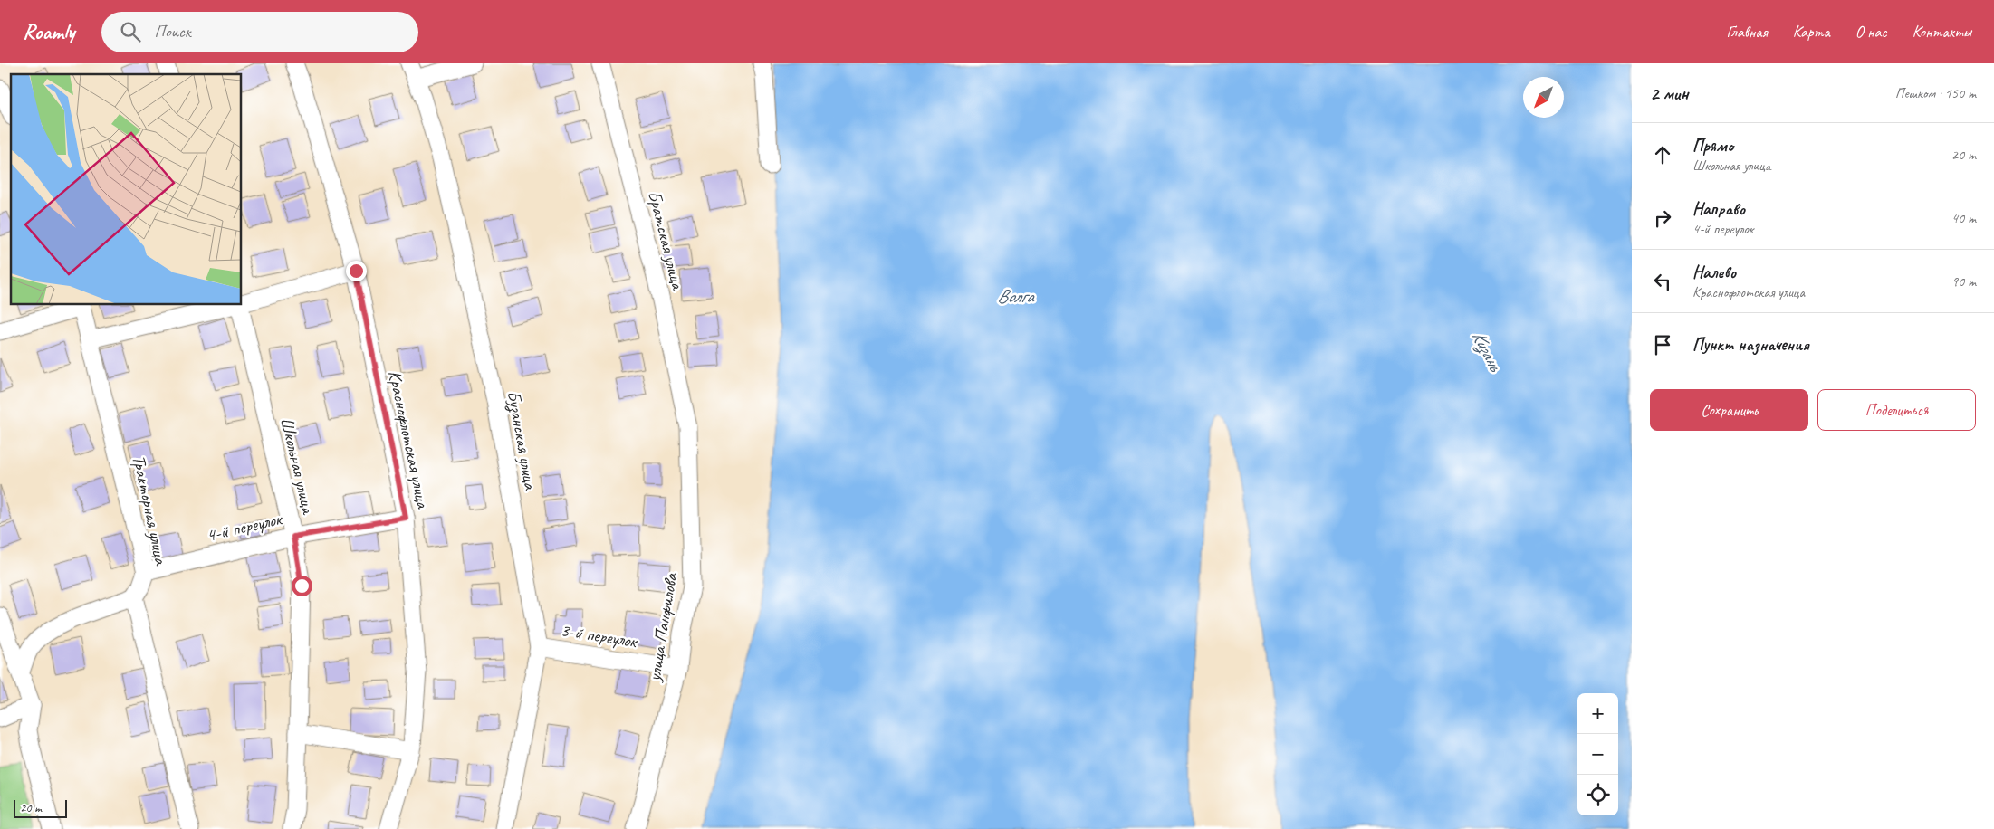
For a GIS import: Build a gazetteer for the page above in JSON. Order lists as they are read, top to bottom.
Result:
{
  "streets": {
    "street": [
      "Братская улица",
      "Краснофлотская улица",
      "Бузанская улица",
      "Школьная улица",
      "Тракторная улица",
      "4-й переулок",
      "улица Панфилова",
      "3-й переулок"
    ]
  },
  "crossings": [
    ["Братская улица", "улица Панфилова"],
    ["Краснофлотская улица", "4-й переулок"],
    ["Бузанская улица", "3-й переулок"],
    ["Школьная улица", "4-й переулок"],
    ["Тракторная улица", "4-й переулок"],
    ["улица Панфилова", "3-й переулок"]
  ],
  "water": ["Волга", "Кизань"],
  "scale_bar": "20 m",
  "north": "bottom left",
  "page": {
    "header": "Roamly",
    "search": "Поиск",
    "nav": [
      "Главная",
      "Карта",
      "О нас",
      "Контакты"
    ],
    "heading": ["2 мин", "Пешком · 150 m"],
    "list": [
      ["Прямо", "Школьная улица", "20 m"],
      ["Направо", "4-й переулок", "40 m"],
      ["Налево", "Краснофлотская улица", "90 m"],
      "Пункт назначения"
    ],
    "buttons": ["Сохранить", "Поделиться"],
    "map_buttons": ["+", "−"],
    "scale": "20 m"
  }
}
